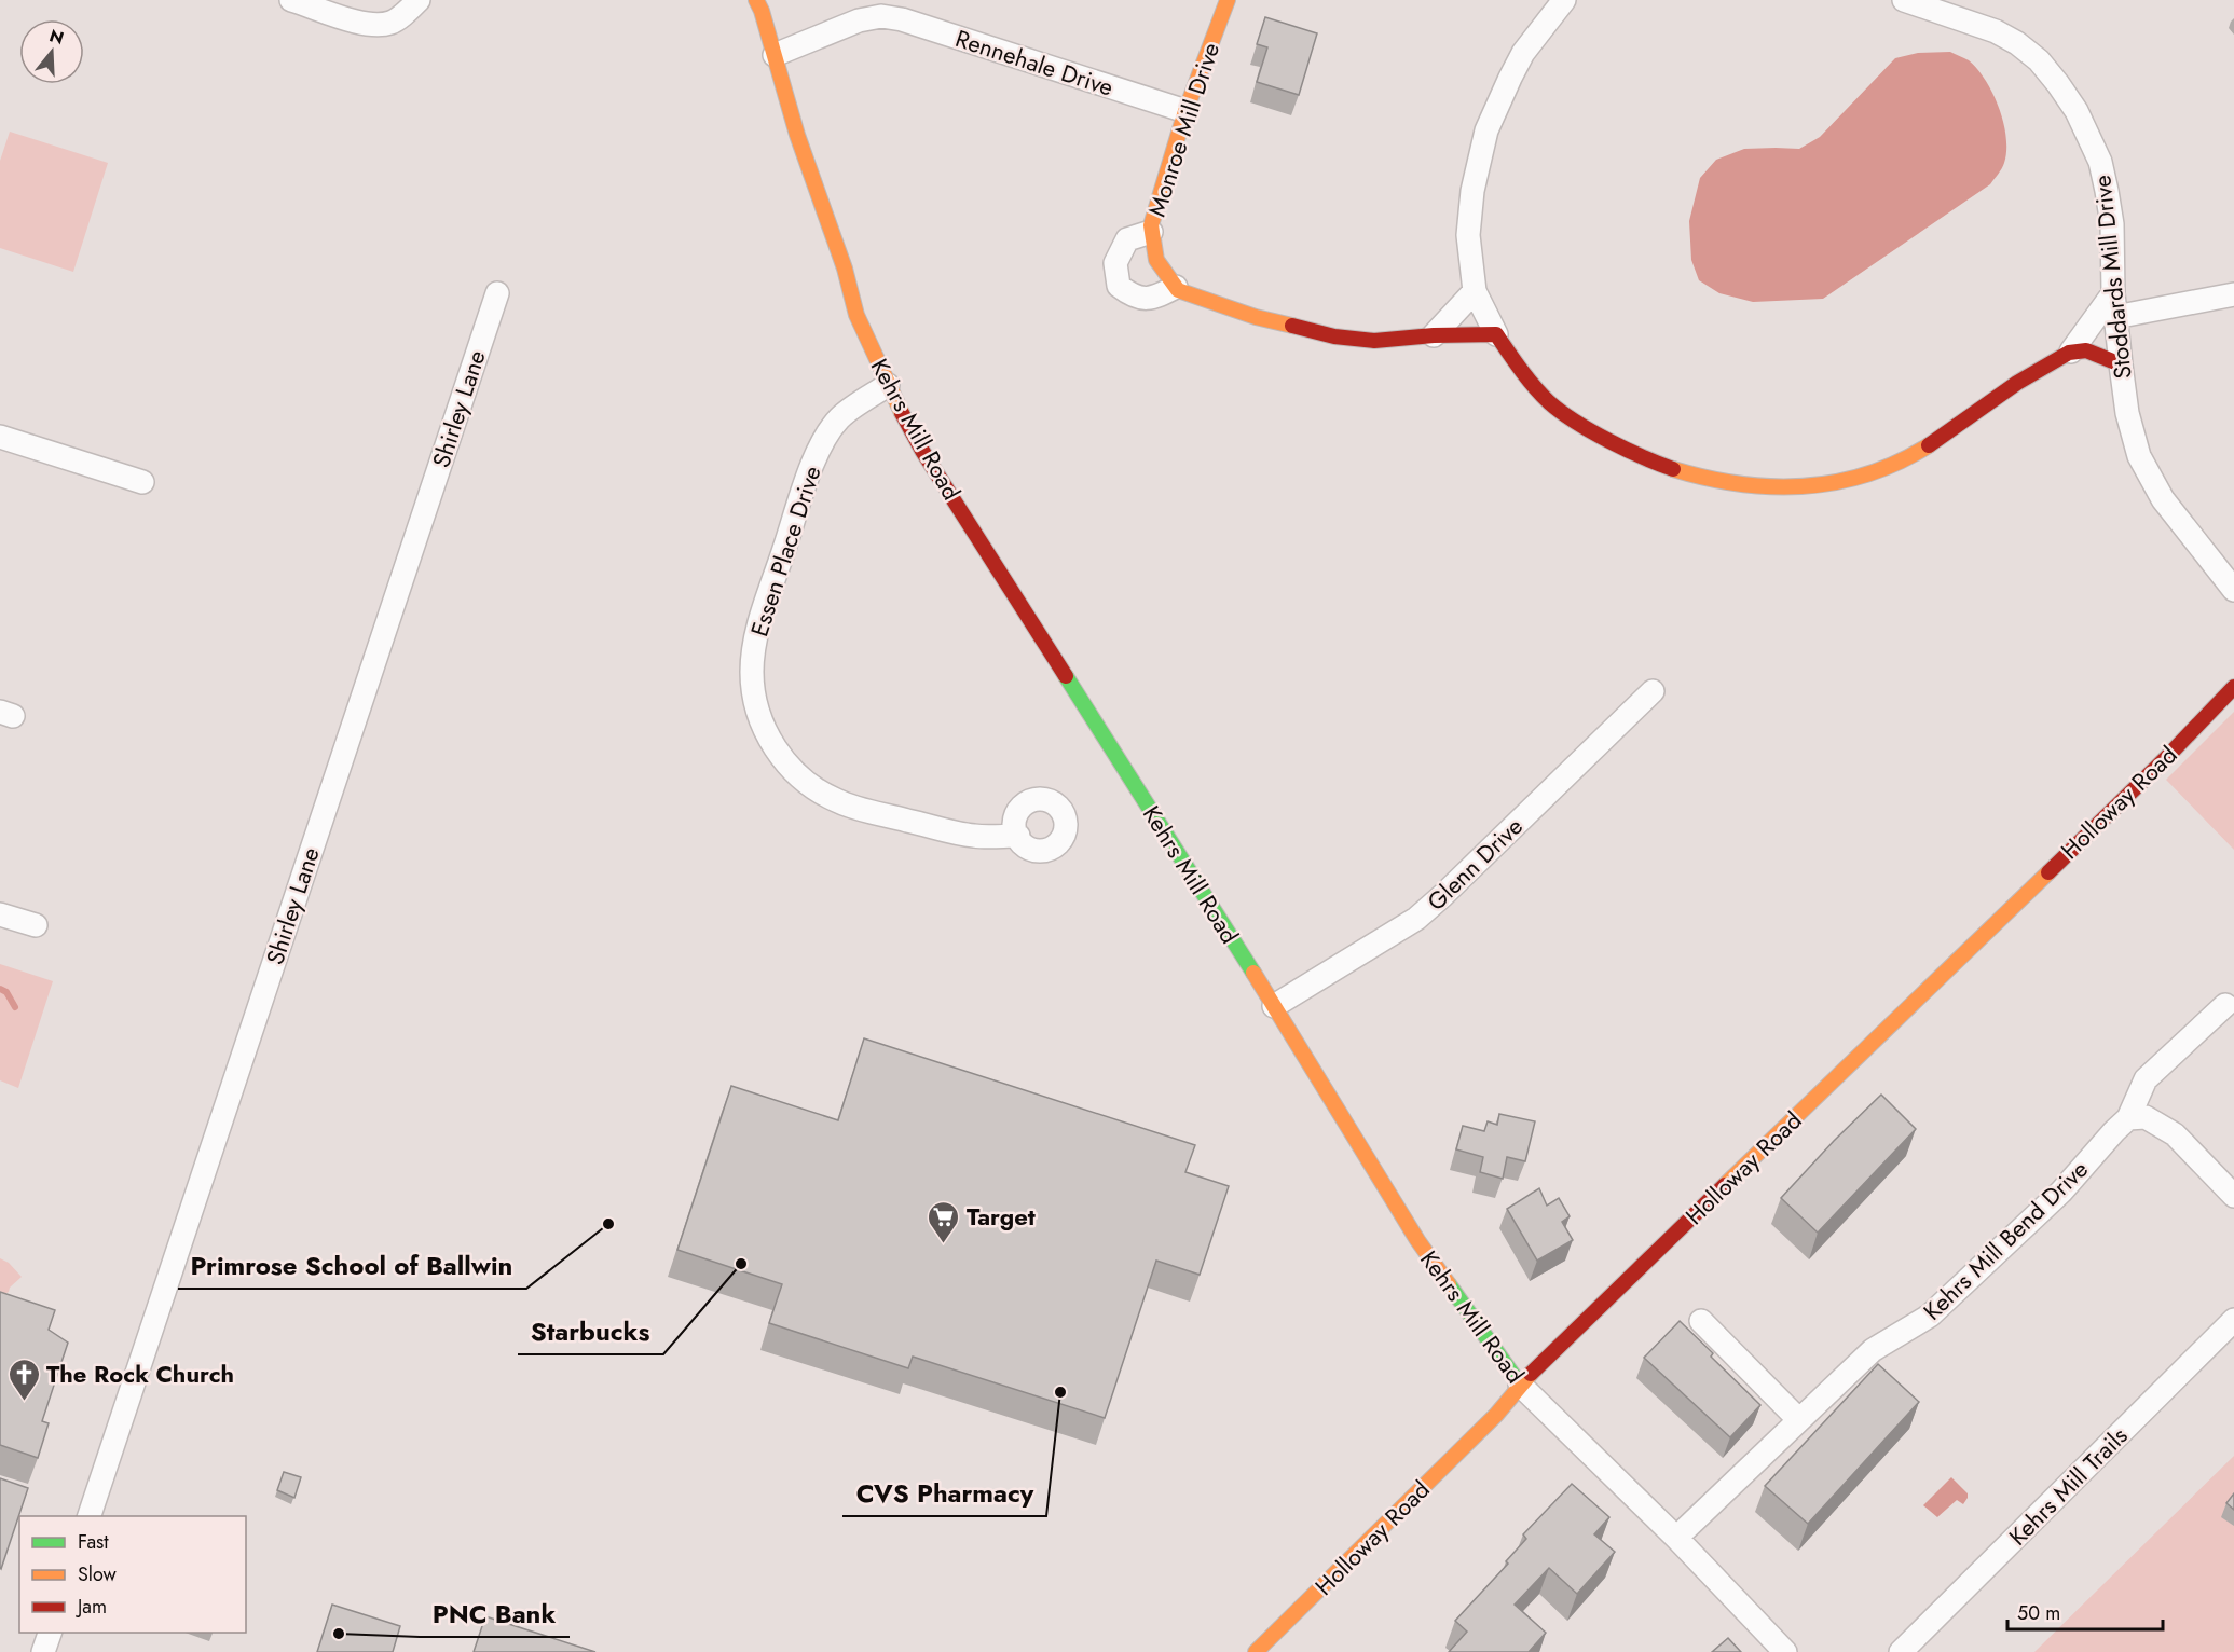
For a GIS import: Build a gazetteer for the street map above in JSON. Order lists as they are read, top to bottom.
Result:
{
  "streets": {
    "street": [
      "Rennehale Drive",
      "Monroe Mill Drive",
      "Stoddards Mill Drive",
      "Shirley Lane",
      "Kehrs Mill Road",
      "Essen Place Drive",
      "Holloway Road",
      "Glenn Drive",
      "Kehrs Mill Bend Drive",
      "Kehrs Mill Trails"
    ]
  },
  "crossings": [
    ["Rennehale Drive", "Monroe Mill Drive"],
    ["Kehrs Mill Road", "Essen Place Drive"],
    ["Kehrs Mill Road", "Holloway Road"],
    ["Kehrs Mill Road", "Glenn Drive"],
    ["Kehrs Mill Road", "Kehrs Mill Bend Drive"]
  ],
  "places": {
    "other": [
      "Primrose School of Ballwin",
      "Starbucks",
      "CVS Pharmacy",
      "PNC Bank"
    ],
    "supermarket": ["Target"],
    "church": ["The Rock Church"]
  },
  "legend": ["Fast", "Slow", "Jam"],
  "scale_bar": "50 m",
  "north": "top"
}
